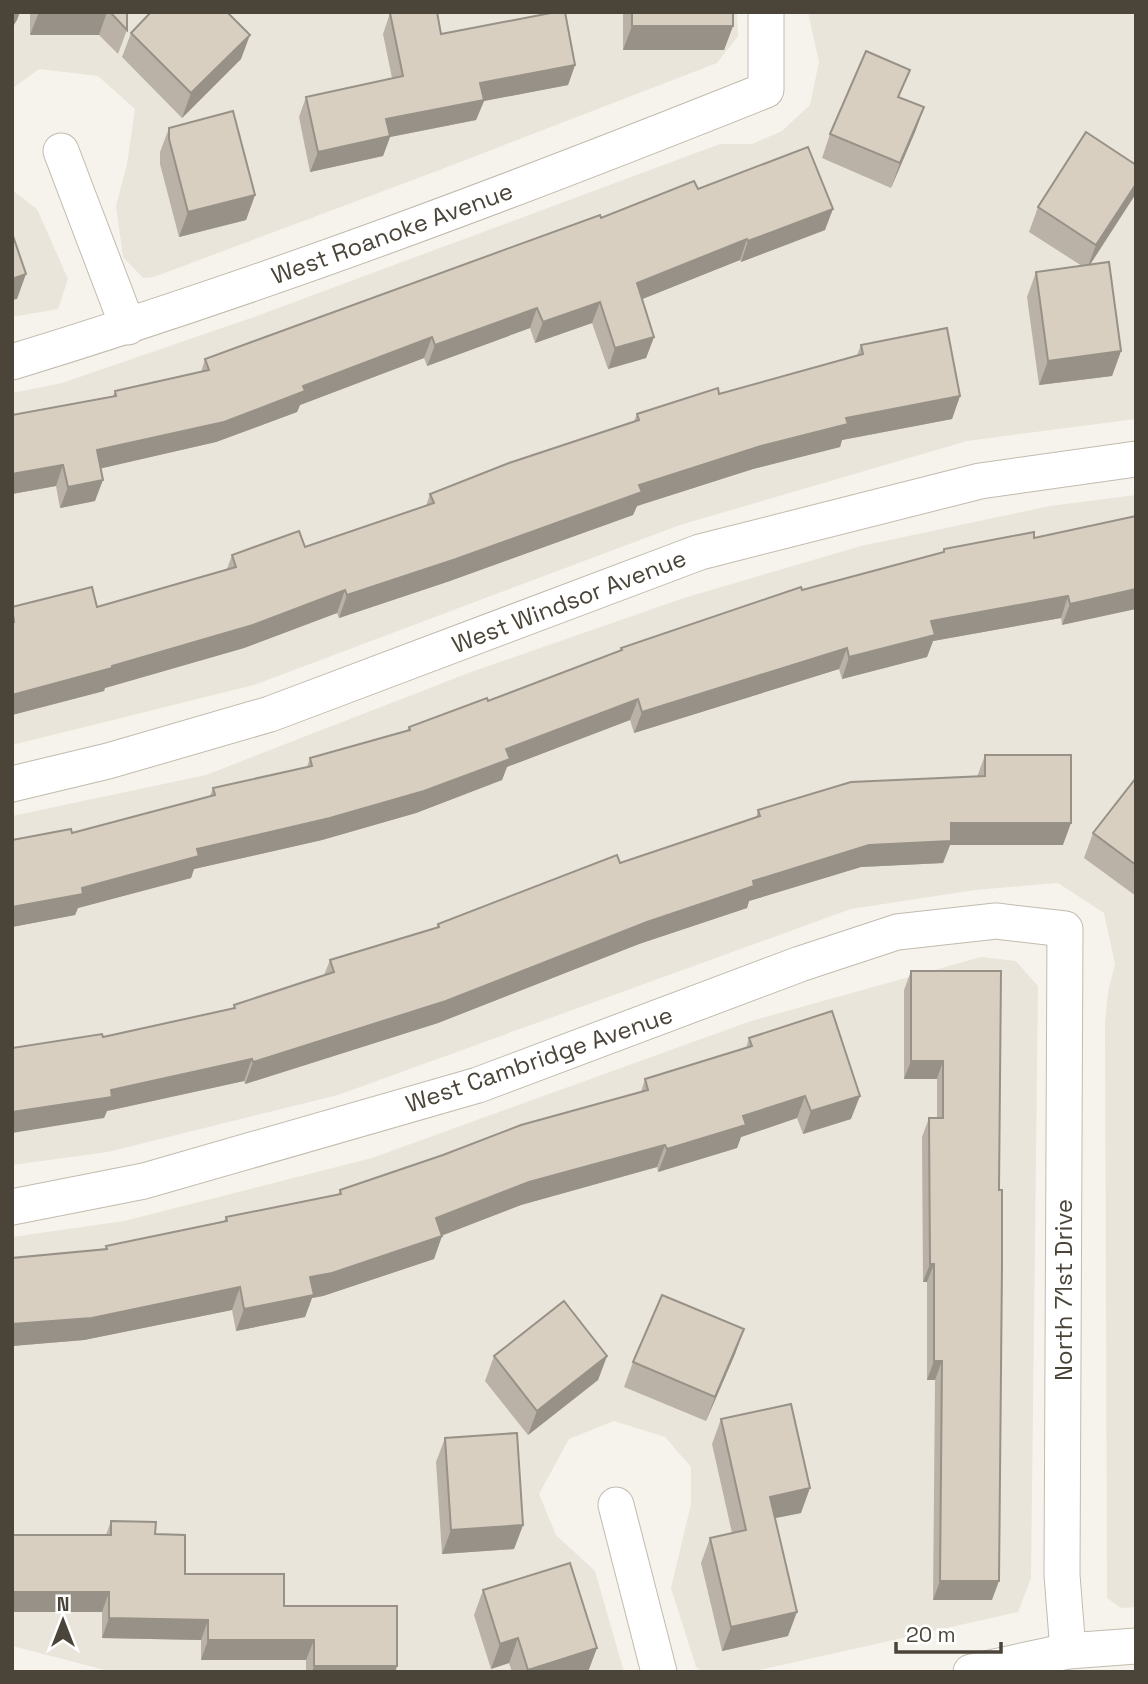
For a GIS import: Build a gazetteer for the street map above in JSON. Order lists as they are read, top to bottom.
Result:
{
  "streets": {
    "street": [
      "West Roanoke Avenue",
      "West Windsor Avenue",
      "West Cambridge Avenue",
      "North 71st Drive"
    ]
  },
  "crossings": [
    ["West Cambridge Avenue", "North 71st Drive"]
  ],
  "scale_bar": "20 m",
  "north": "top"
}
